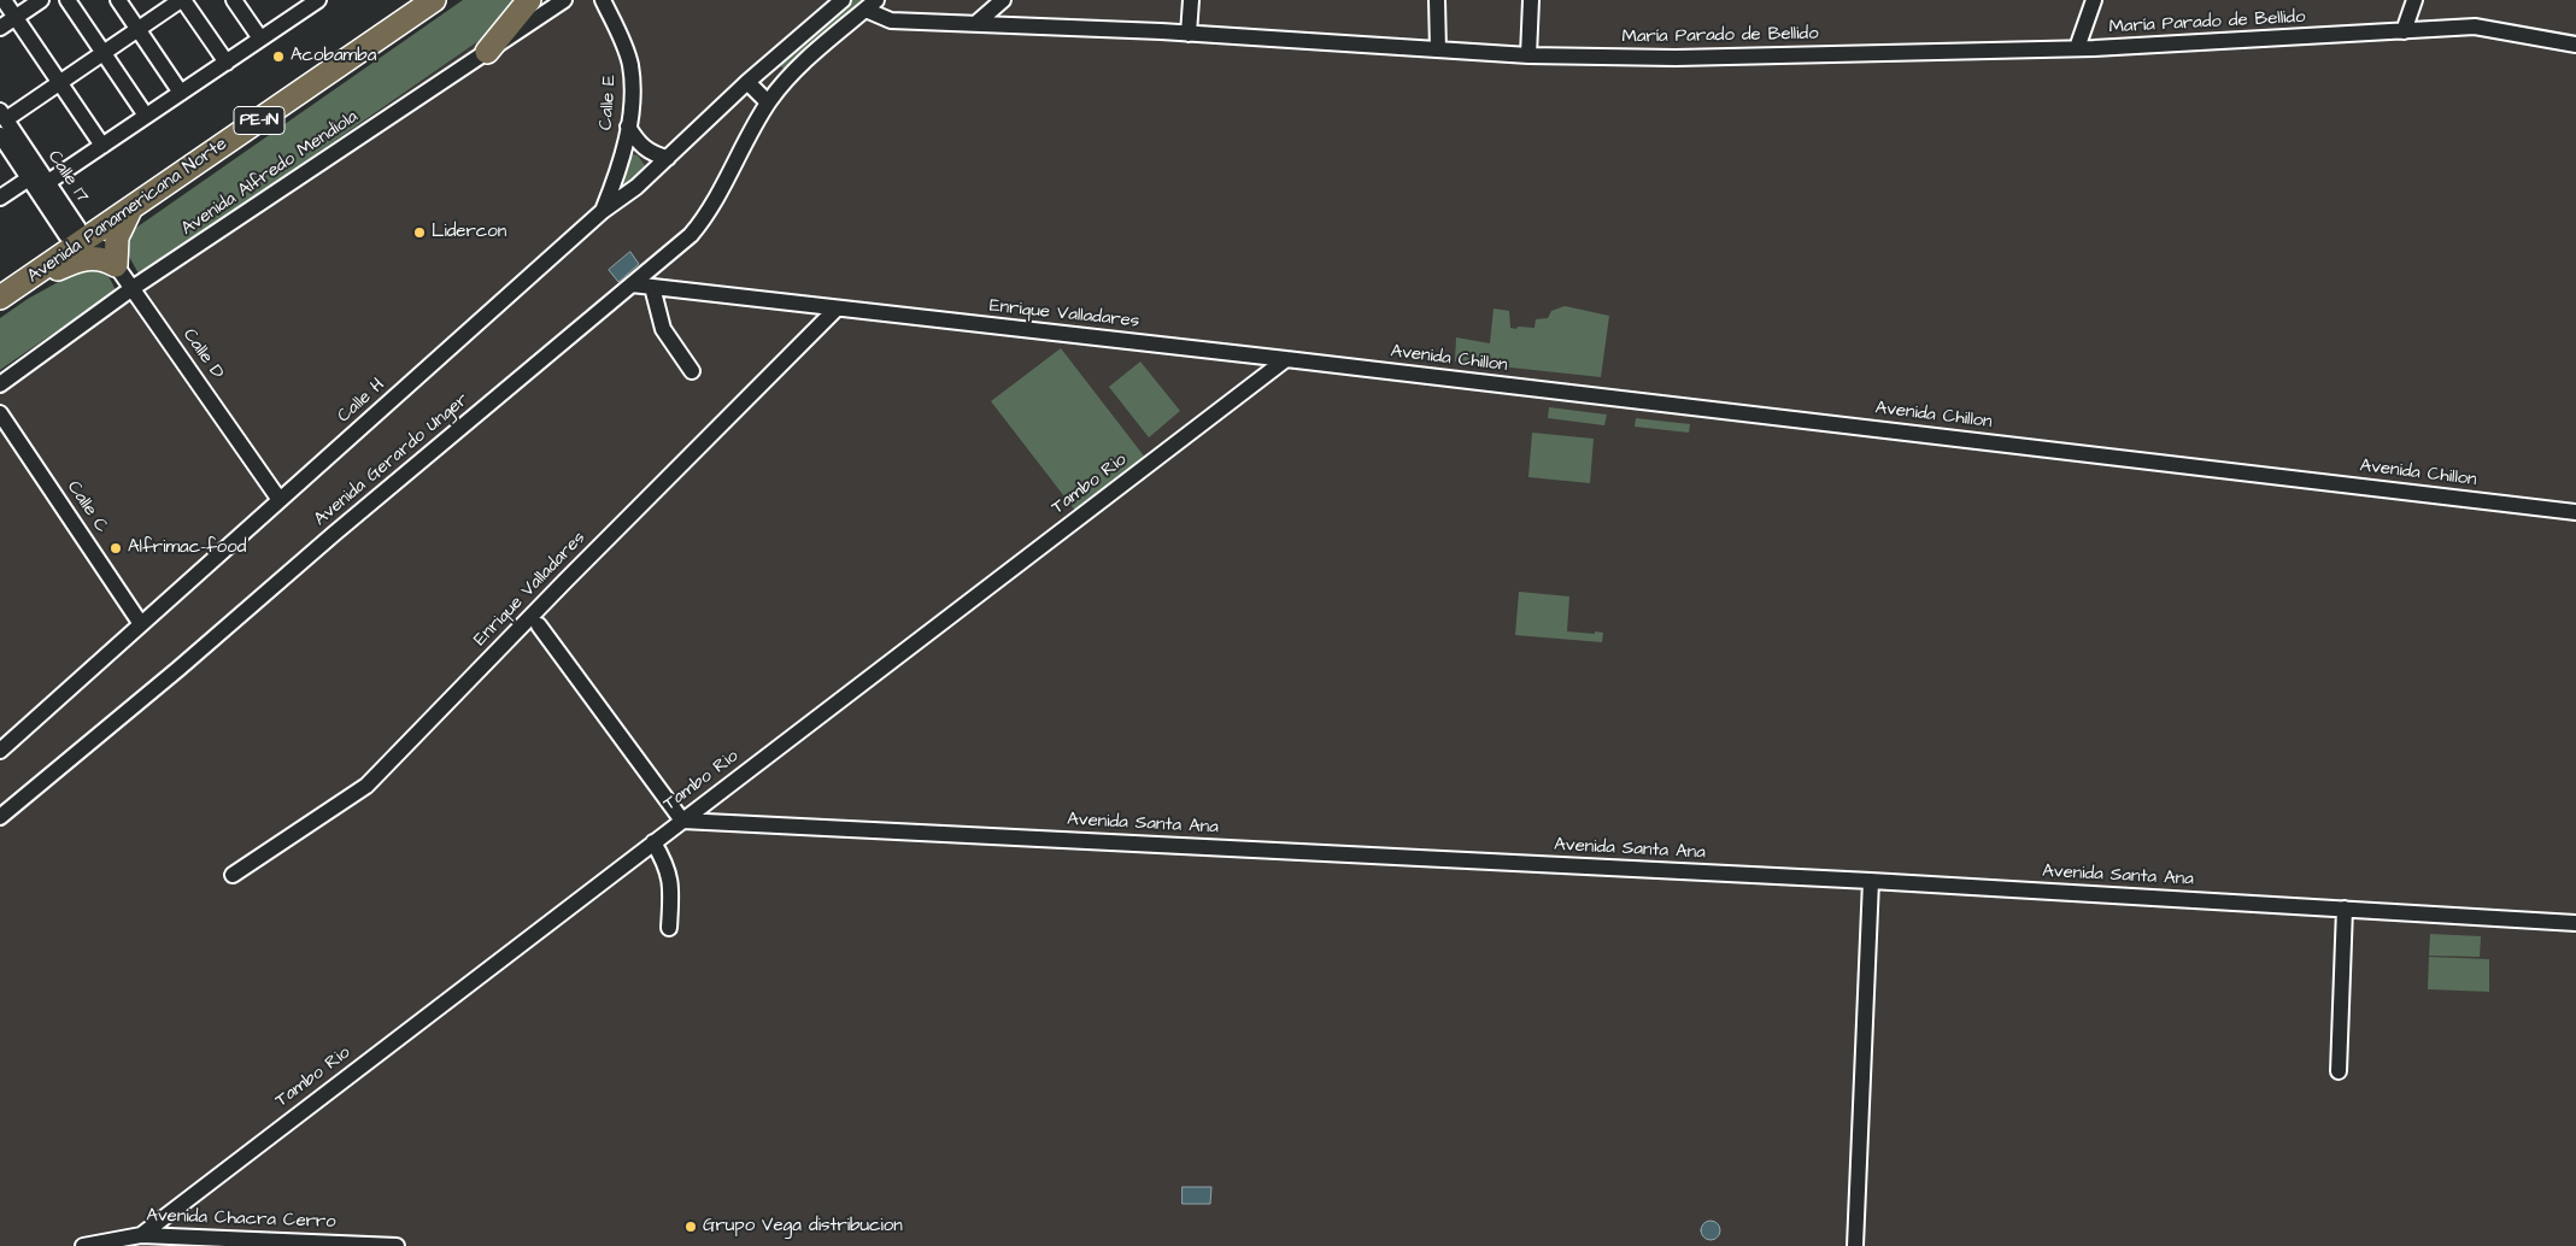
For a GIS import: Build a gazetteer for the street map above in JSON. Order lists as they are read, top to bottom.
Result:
{
  "streets": {
    "highway": ["PE-1N", "Avenida Panamericana Norte"],
    "street": [
      "María Parado de Bellido",
      "Calle E",
      "Avenida Alfredo Mendiola",
      "Calle 17",
      "Enrique Valladares",
      "Calle D",
      "Avenida Chillon",
      "Calle H",
      "Avenida Gerardo Unger",
      "Tambo Rio",
      "Calle C",
      "Avenida Santa Ana",
      "Avenida Chacra Cerro"
    ]
  },
  "crossings": [
    ["María Parado de Bellido", "Avenida Gerardo Unger"],
    ["Calle E", "Calle H"],
    ["Avenida Alfredo Mendiola", "Calle D"],
    ["Calle 17", "Avenida Panamericana Norte"],
    ["Calle 17", "Calle D"],
    ["Avenida Panamericana Norte", "Calle D"],
    ["Enrique Valladares", "Avenida Chillon"],
    ["Enrique Valladares", "Avenida Gerardo Unger"],
    ["Enrique Valladares", "Tambo Rio"],
    ["Calle D", "Calle H"],
    ["Avenida Chillon", "Tambo Rio"],
    ["Calle H", "Calle C"],
    ["Tambo Rio", "Avenida Santa Ana"],
    ["Tambo Rio", "Avenida Chacra Cerro"]
  ],
  "places": [
    "Acobamba",
    "Lidercon",
    "Alfrimac-food",
    "Grupo Vega distribucion"
  ]
}
